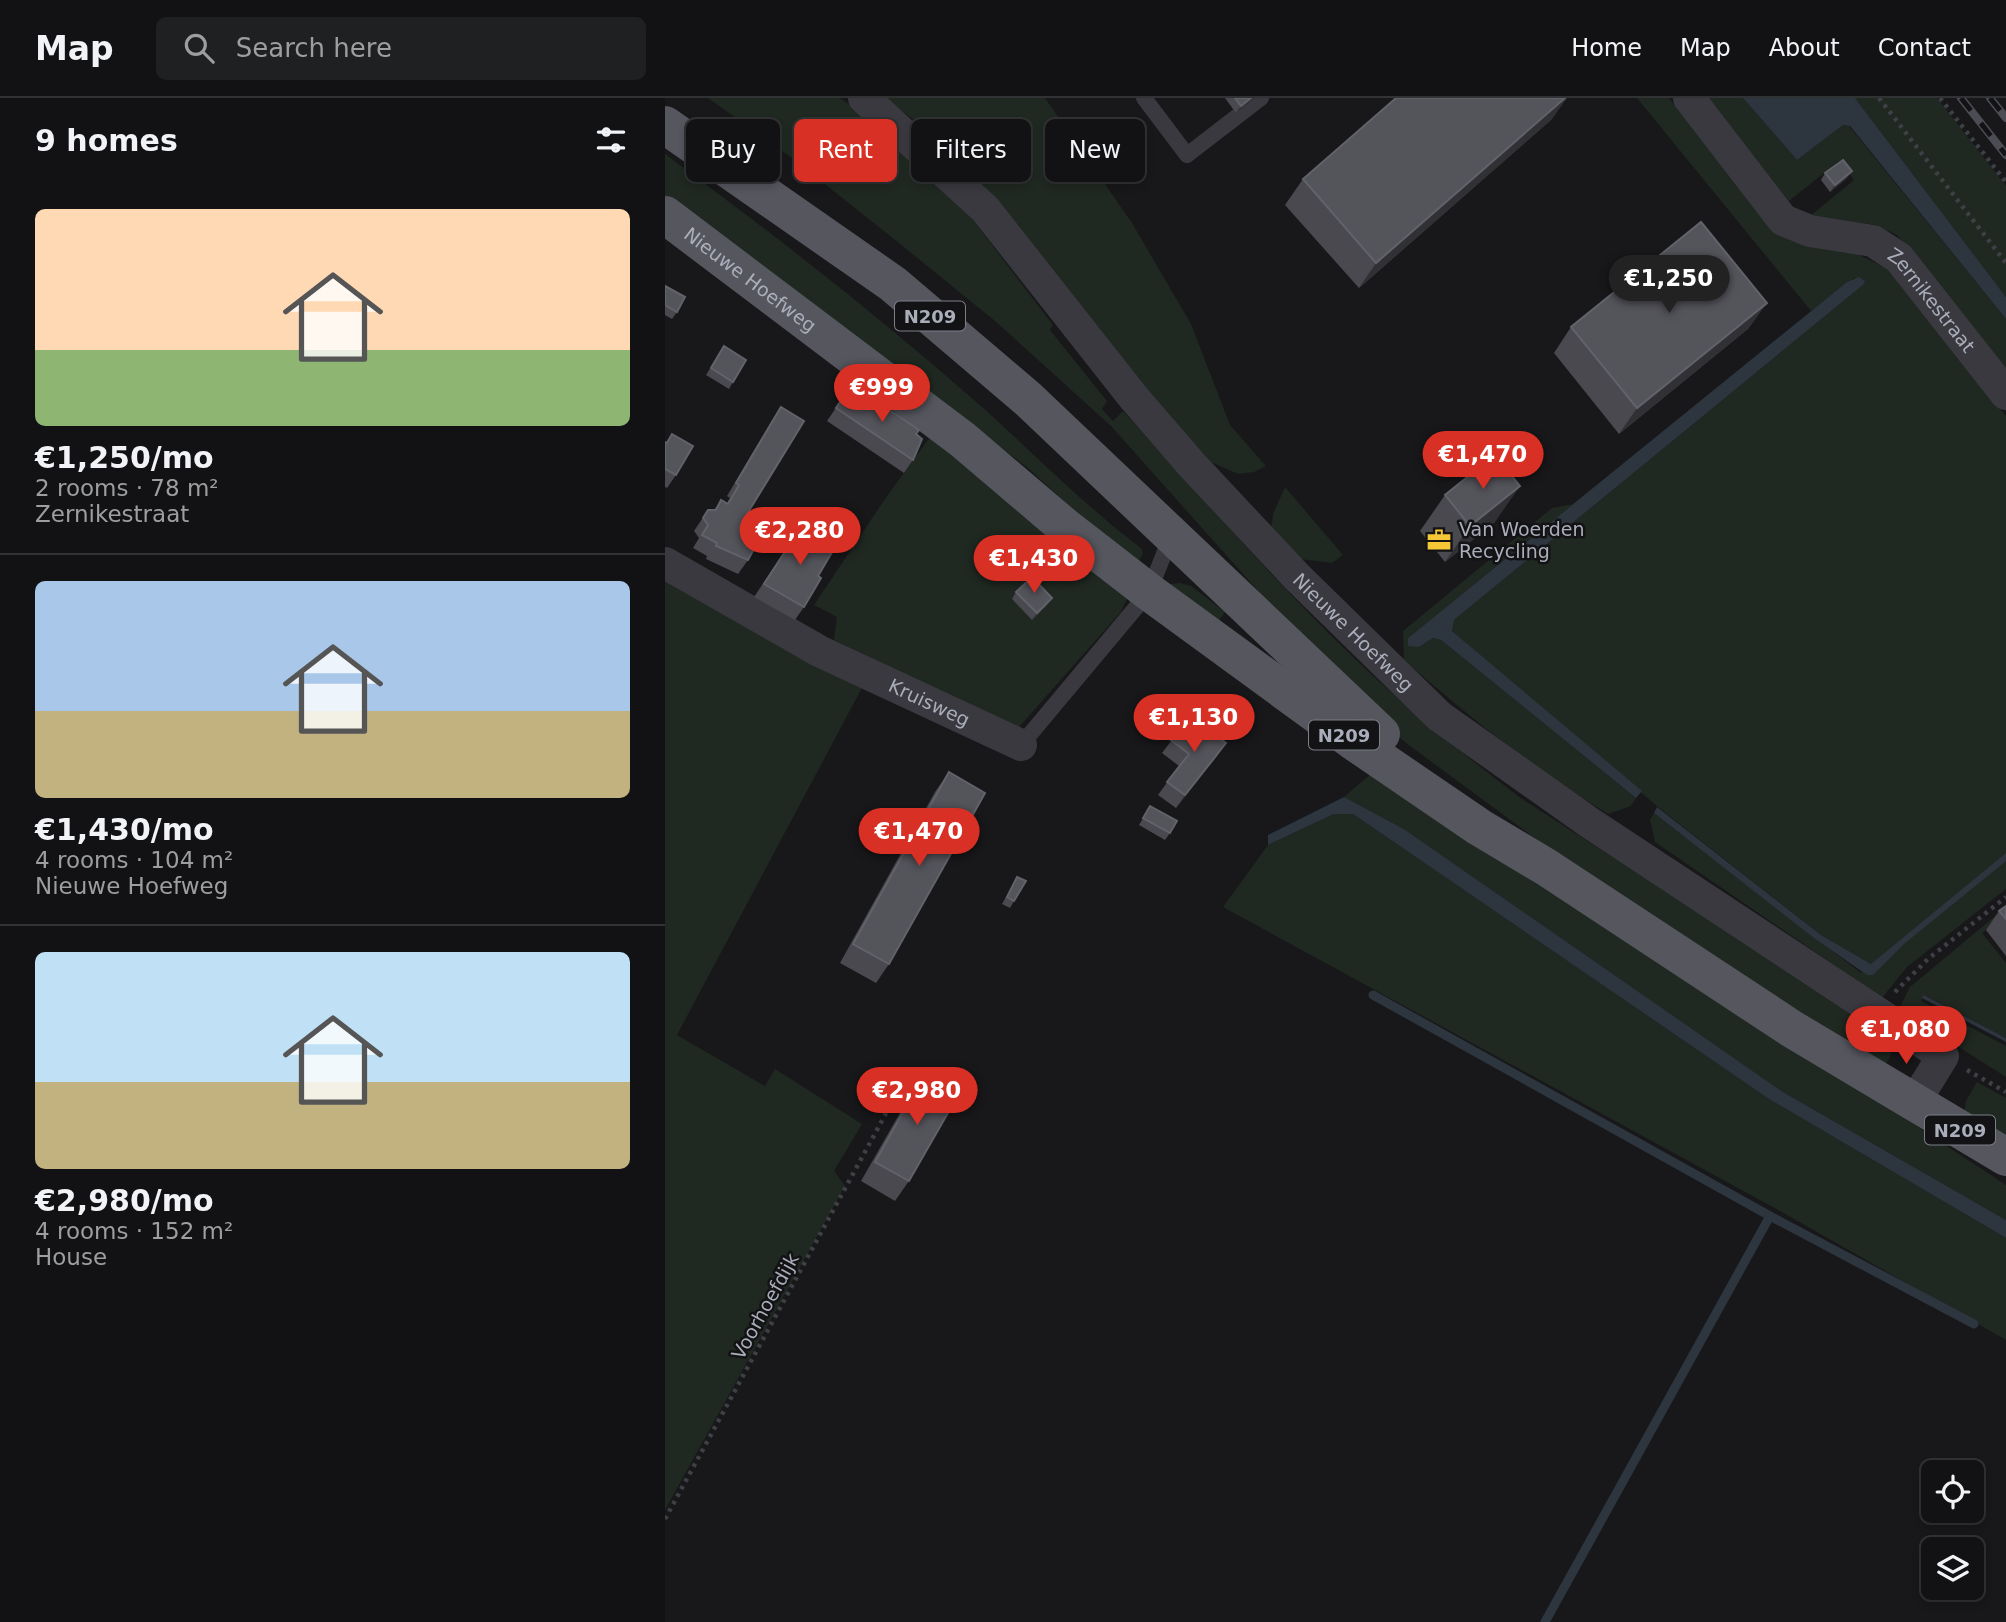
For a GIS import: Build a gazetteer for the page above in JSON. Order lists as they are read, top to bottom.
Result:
{
  "streets": {
    "main road": ["Nieuwe Hoefweg", "N209"],
    "street": ["Zernikestraat", "Kruisweg"],
    "path": ["Voorhoefdijk"]
  },
  "crossings": [
    ["Nieuwe Hoefweg", "Kruisweg"]
  ],
  "places": {
    "office": ["Van Woerden Recycling"]
  },
  "page": {
    "header": "Map",
    "search": "Search here",
    "nav": [
      "Home",
      "Map",
      "About",
      "Contact"
    ],
    "heading": "9 homes",
    "chip": [
      "Buy",
      "Rent",
      "Filters",
      "New"
    ],
    "list": [
      {
        "name": "€1,250/mo",
        "note": "2 rooms · 78 m² · Zernikestraat"
      },
      {
        "name": "€1,430/mo",
        "note": "4 rooms · 104 m² · Nieuwe Hoefweg"
      },
      {
        "name": "€2,980/mo",
        "note": "4 rooms · 152 m² · House"
      }
    ],
    "price": [
      "€1,250",
      "€999",
      "€1,470",
      "€2,280",
      "€1,430",
      "€1,130",
      "€1,470",
      "€1,080",
      "€2,980"
    ]
  }
}
